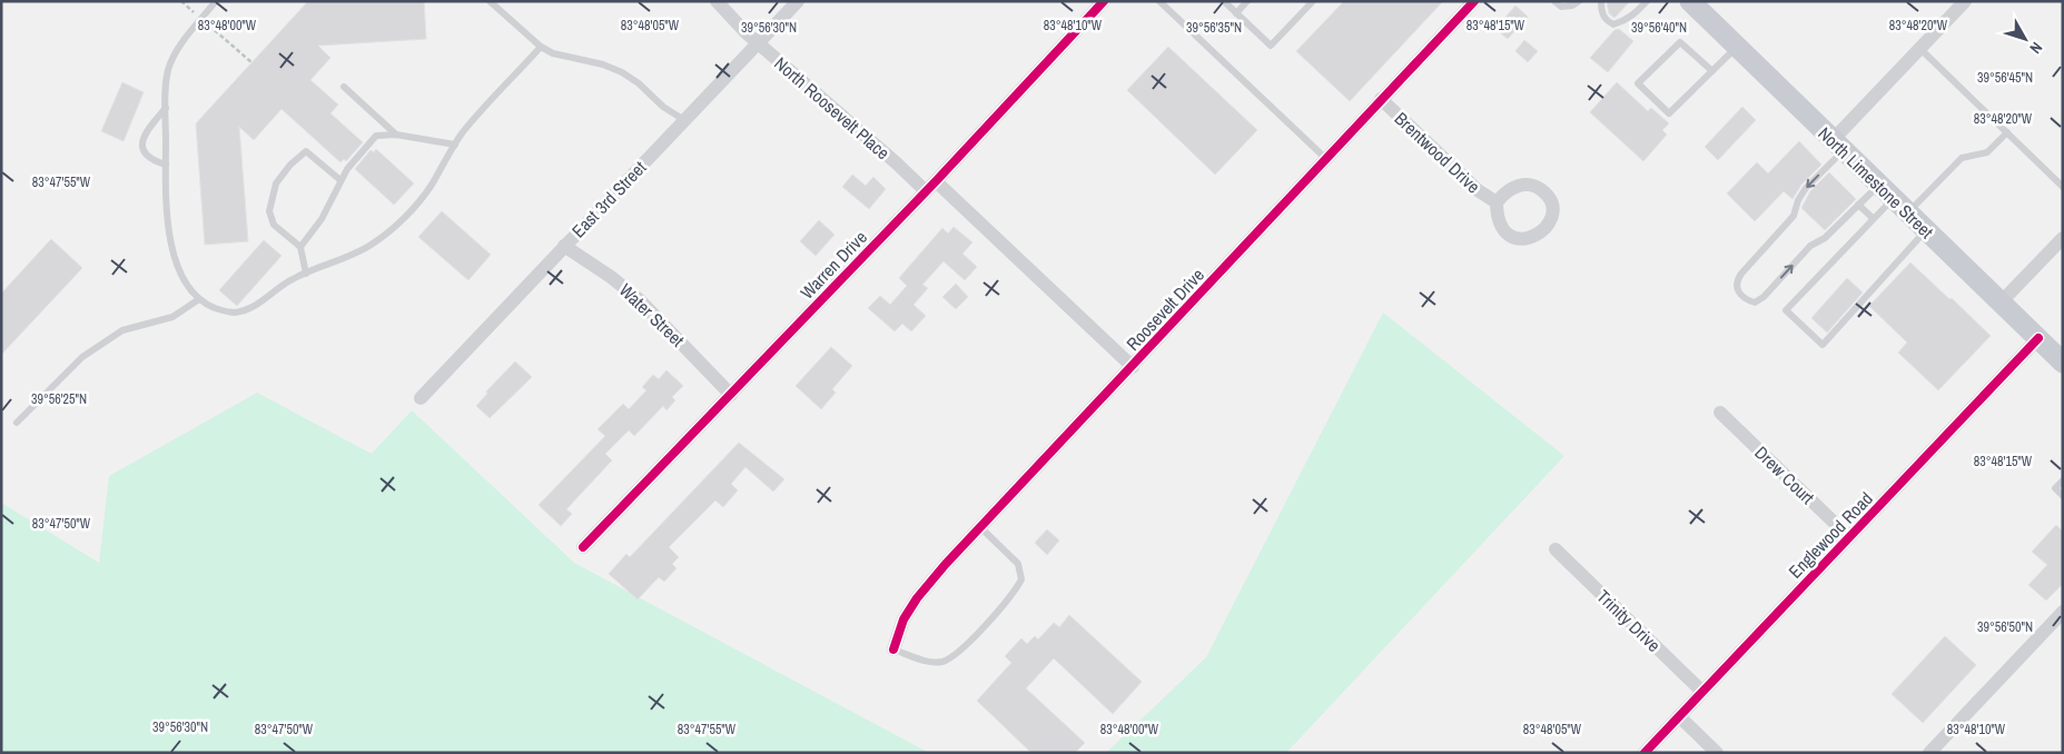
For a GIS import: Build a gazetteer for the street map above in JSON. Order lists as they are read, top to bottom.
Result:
{
  "streets": {
    "main road": ["North Limestone Street"],
    "street": [
      "North Roosevelt Place",
      "Brentwood Drive",
      "East 3rd Street",
      "Warren Drive",
      "Roosevelt Drive",
      "Water Street",
      "Drew Court",
      "Englewood Road",
      "Trinity Drive"
    ]
  },
  "crossings": [
    ["North Roosevelt Place", "East 3rd Street"],
    ["North Roosevelt Place", "Warren Drive"],
    ["Brentwood Drive", "Roosevelt Drive"],
    ["North Limestone Street", "Englewood Road"],
    ["East 3rd Street", "Water Street"],
    ["Warren Drive", "Water Street"],
    ["Drew Court", "Englewood Road"],
    ["Englewood Road", "Trinity Drive"]
  ],
  "north": "bottom right",
  "coordinates": [
    "83°48'15\"W",
    "83°48'00\"W",
    "83°48'05\"W",
    "83°48'10\"W",
    "83°48'20\"W",
    "39°56'40\"N",
    "39°56'30\"N",
    "39°56'35\"N",
    "39°56'45\"N",
    "83°47'55\"W",
    "39°56'25\"N",
    "83°47'50\"W",
    "39°56'50\"N"
  ]
}
